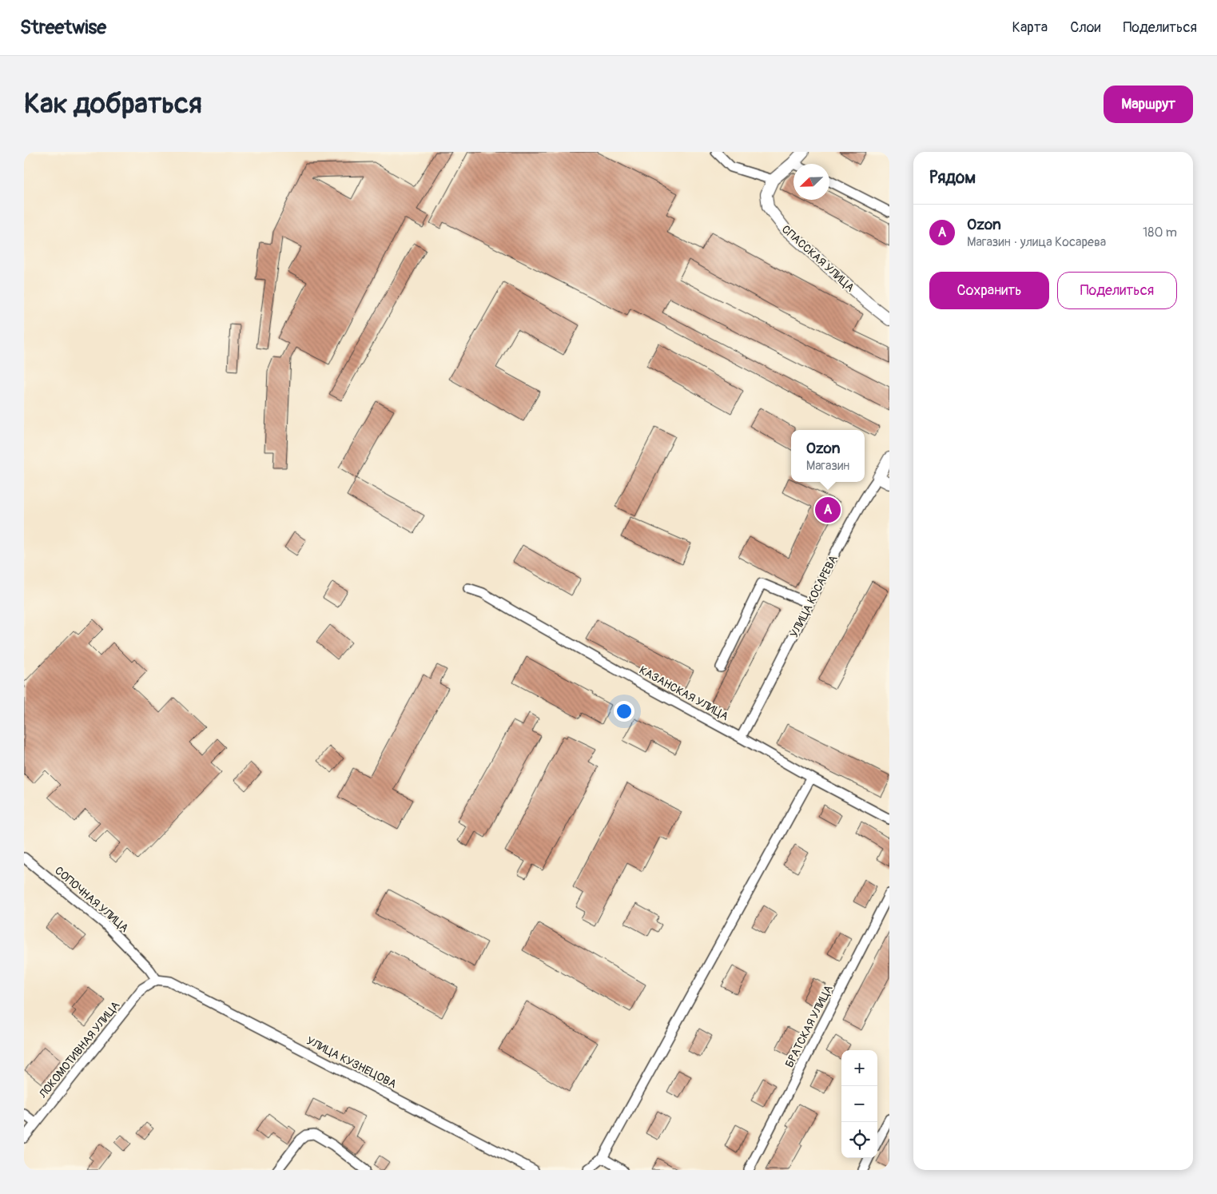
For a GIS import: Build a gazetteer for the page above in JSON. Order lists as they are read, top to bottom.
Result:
{
  "streets": {
    "street": [
      "СПАССКАЯ УЛИЦА",
      "УЛИЦА КОСАРЕВА",
      "КАЗАНСКАЯ УЛИЦА",
      "СОПОЧНАЯ УЛИЦА",
      "БРАТСКАЯ УЛИЦА",
      "ЛОКОМОТИВНАЯ УЛИЦА",
      "УЛИЦА КУЗНЕЦОВА"
    ]
  },
  "crossings": [
    ["УЛИЦА КОСАРЕВА", "КАЗАНСКАЯ УЛИЦА"],
    ["СОПОЧНАЯ УЛИЦА", "ЛОКОМОТИВНАЯ УЛИЦА"],
    ["СОПОЧНАЯ УЛИЦА", "УЛИЦА КУЗНЕЦОВА"],
    ["ЛОКОМОТИВНАЯ УЛИЦА", "УЛИЦА КУЗНЕЦОВА"]
  ],
  "north": "bottom left",
  "page": {
    "header": "Streetwise",
    "nav": ["Карта", "Слои", "Поделиться"],
    "buttons": [
      "Маршрут",
      ["Сохранить", "Поделиться"]
    ],
    "title": "Как добраться",
    "heading": "Рядом",
    "list": [
      {
        "mark": "A",
        "name": "Ozon",
        "note": "Магазин · улица Косарева",
        "value": "180 m"
      }
    ],
    "popup": ["Ozon", "Магазин"],
    "pins": "A",
    "map_buttons": ["+", "−"]
  }
}
